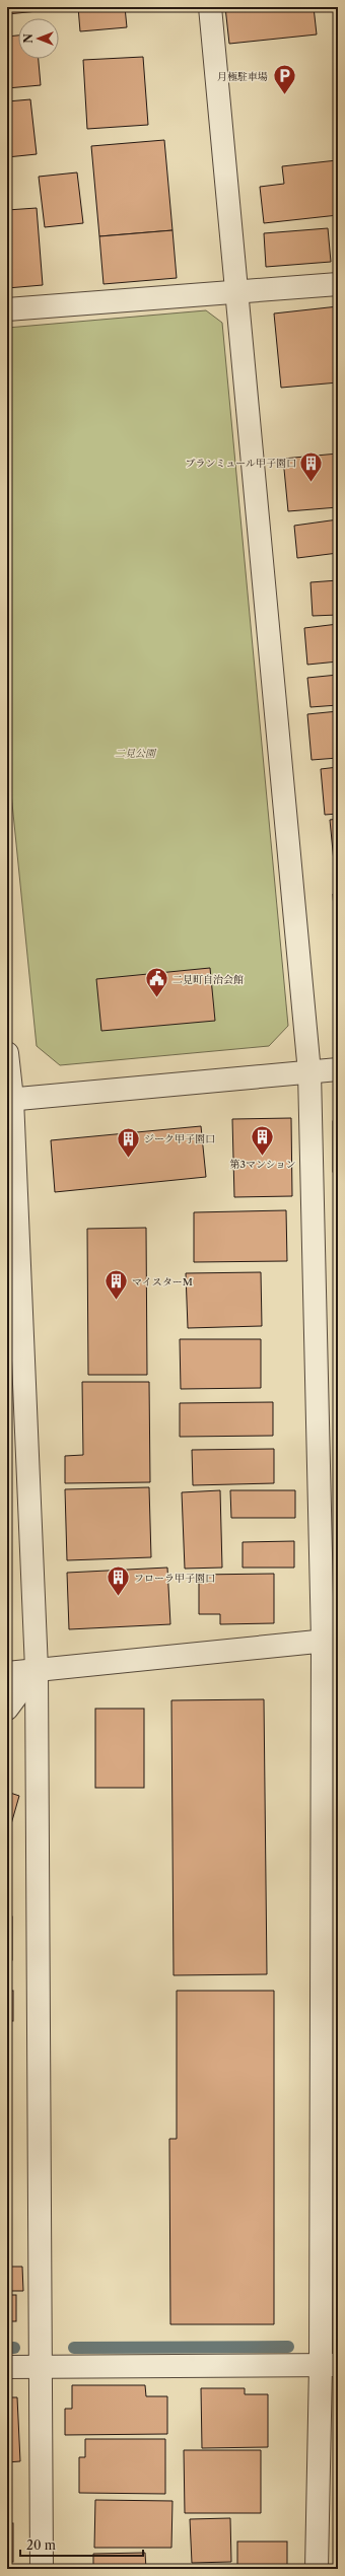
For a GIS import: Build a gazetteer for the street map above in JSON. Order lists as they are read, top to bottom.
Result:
{
  "parks": ["二見公園"],
  "places": {
    "parking": ["月極駐車場"],
    "building": [
      "ブランミュール甲子園口",
      "第3マンション",
      "ジーク甲子園口",
      "マイスターM",
      "フローラ甲子園口"
    ],
    "public building": ["二見町自治会館"]
  },
  "scale_bar": "20 m",
  "north": "left"
}
